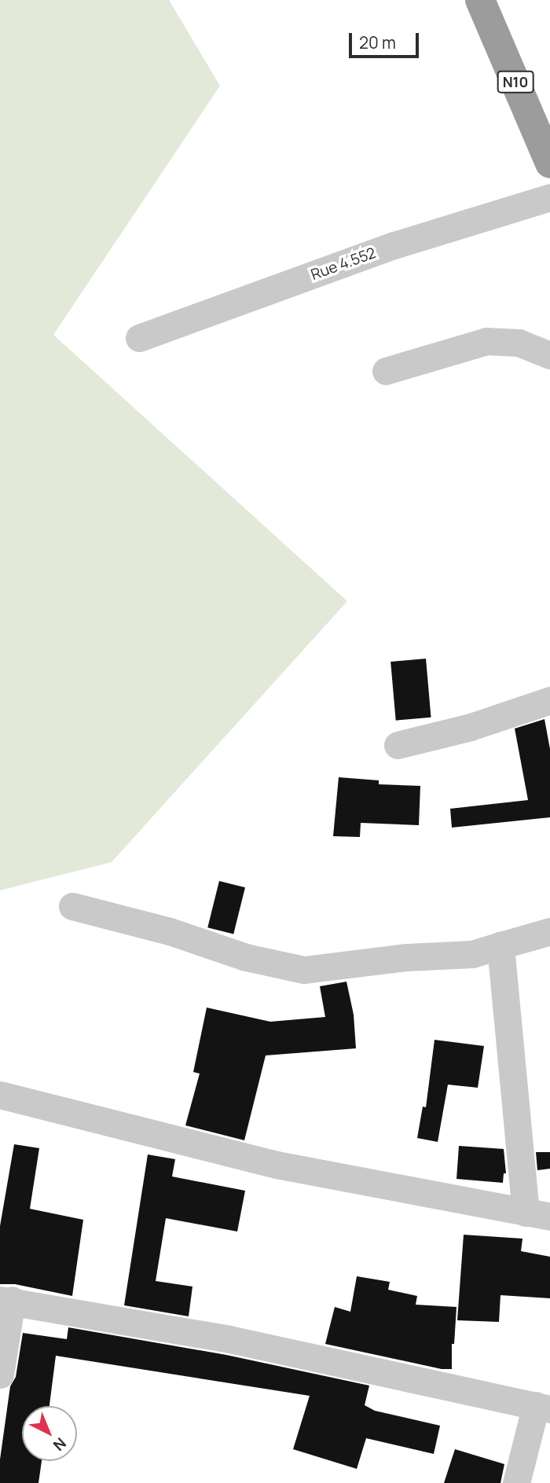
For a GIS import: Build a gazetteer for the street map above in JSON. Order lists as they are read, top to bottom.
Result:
{
  "streets": {
    "highway": ["N10"],
    "street": ["Rue 4.552"]
  },
  "scale_bar": "20 m",
  "north": "bottom right"
}
